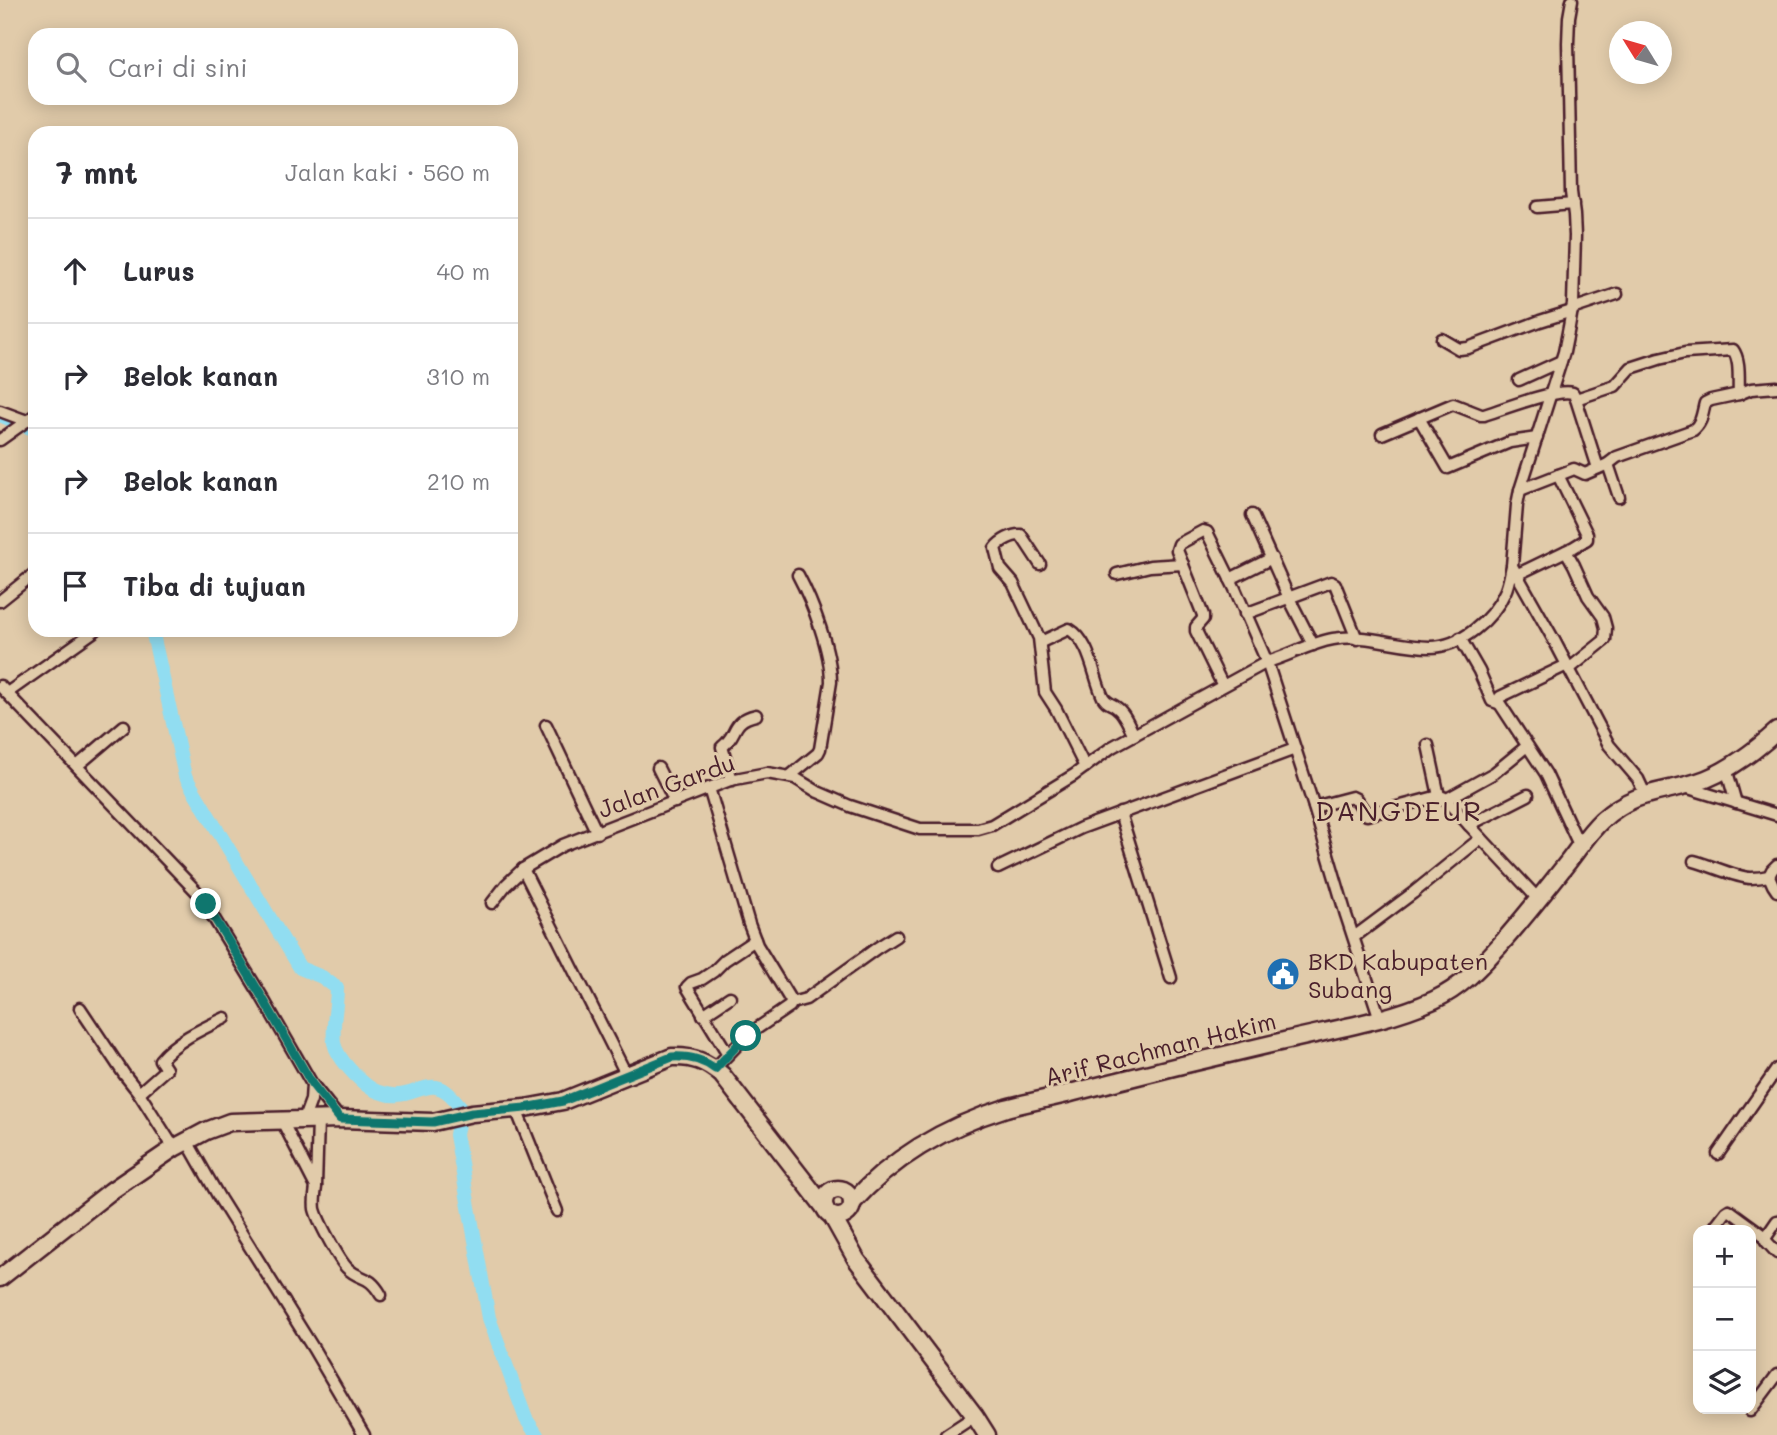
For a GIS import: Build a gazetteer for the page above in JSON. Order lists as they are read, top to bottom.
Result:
{
  "streets": {
    "main road": ["Arif Rachman Hakim"],
    "street": ["Jalan Gardu"]
  },
  "districts": ["DANGDEUR"],
  "places": {
    "public building": ["BKD Kabupaten Subang"]
  },
  "north": "top left",
  "page": {
    "search": "Cari di sini",
    "heading": ["7 mnt", "Jalan kaki · 560 m"],
    "list": [
      ["Lurus", "40 m"],
      ["Belok kanan", "310 m"],
      ["Belok kanan", "210 m"],
      "Tiba di tujuan"
    ],
    "map_buttons": ["+", "−"]
  }
}
